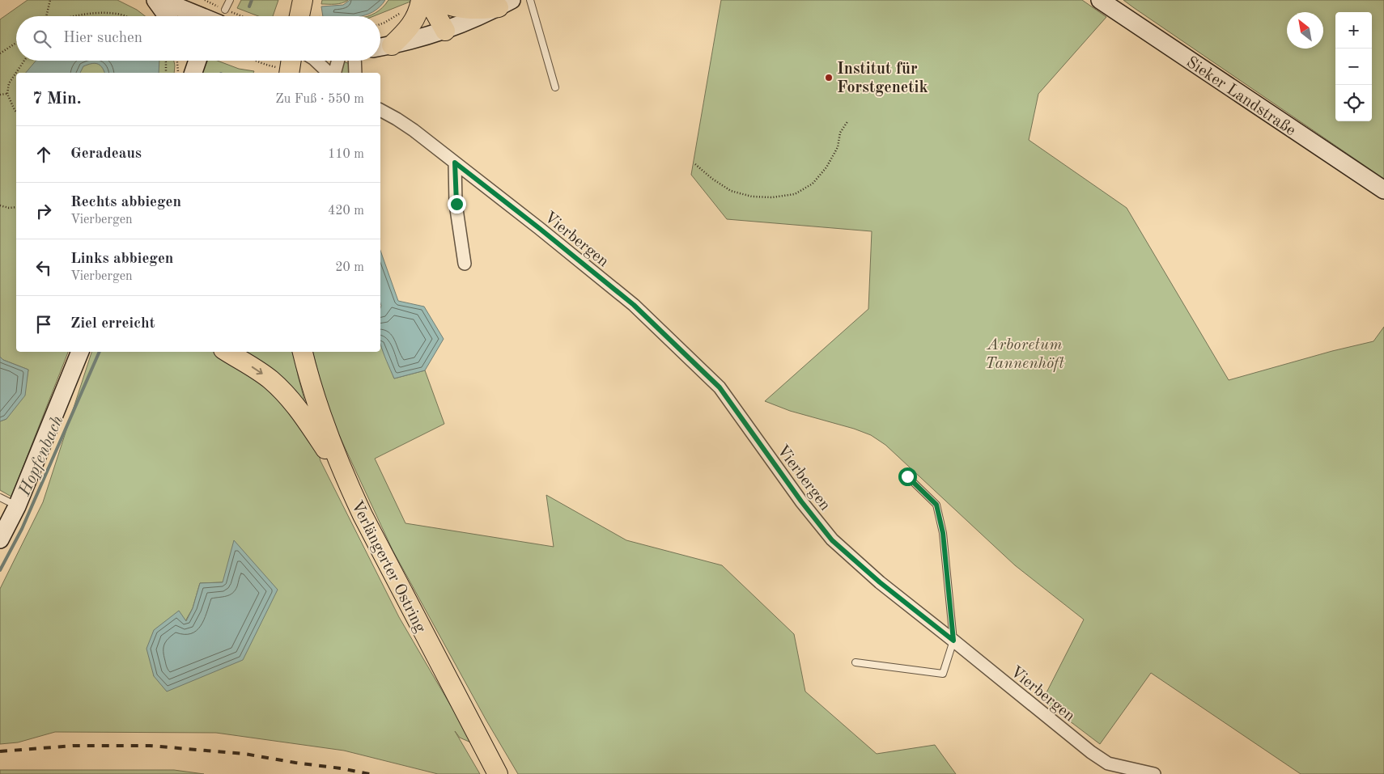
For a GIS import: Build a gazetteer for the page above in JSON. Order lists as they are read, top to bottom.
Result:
{
  "streets": {
    "main road": ["Verlängerter Ostring"],
    "street": ["Sieker Landstraße", "Vierbergen"]
  },
  "water": ["Hopfenbach"],
  "parks": ["Arboretum Tannenhöft"],
  "places": ["Institut für Forstgenetik"],
  "north": "top left",
  "page": {
    "map_buttons": ["+", "−"],
    "search": "Hier suchen",
    "heading": ["7 Min.", "Zu Fuß · 550 m"],
    "list": [
      ["Geradeaus", "110 m"],
      ["Rechts abbiegen", "Vierbergen", "420 m"],
      ["Links abbiegen", "Vierbergen", "20 m"],
      "Ziel erreicht"
    ]
  }
}
